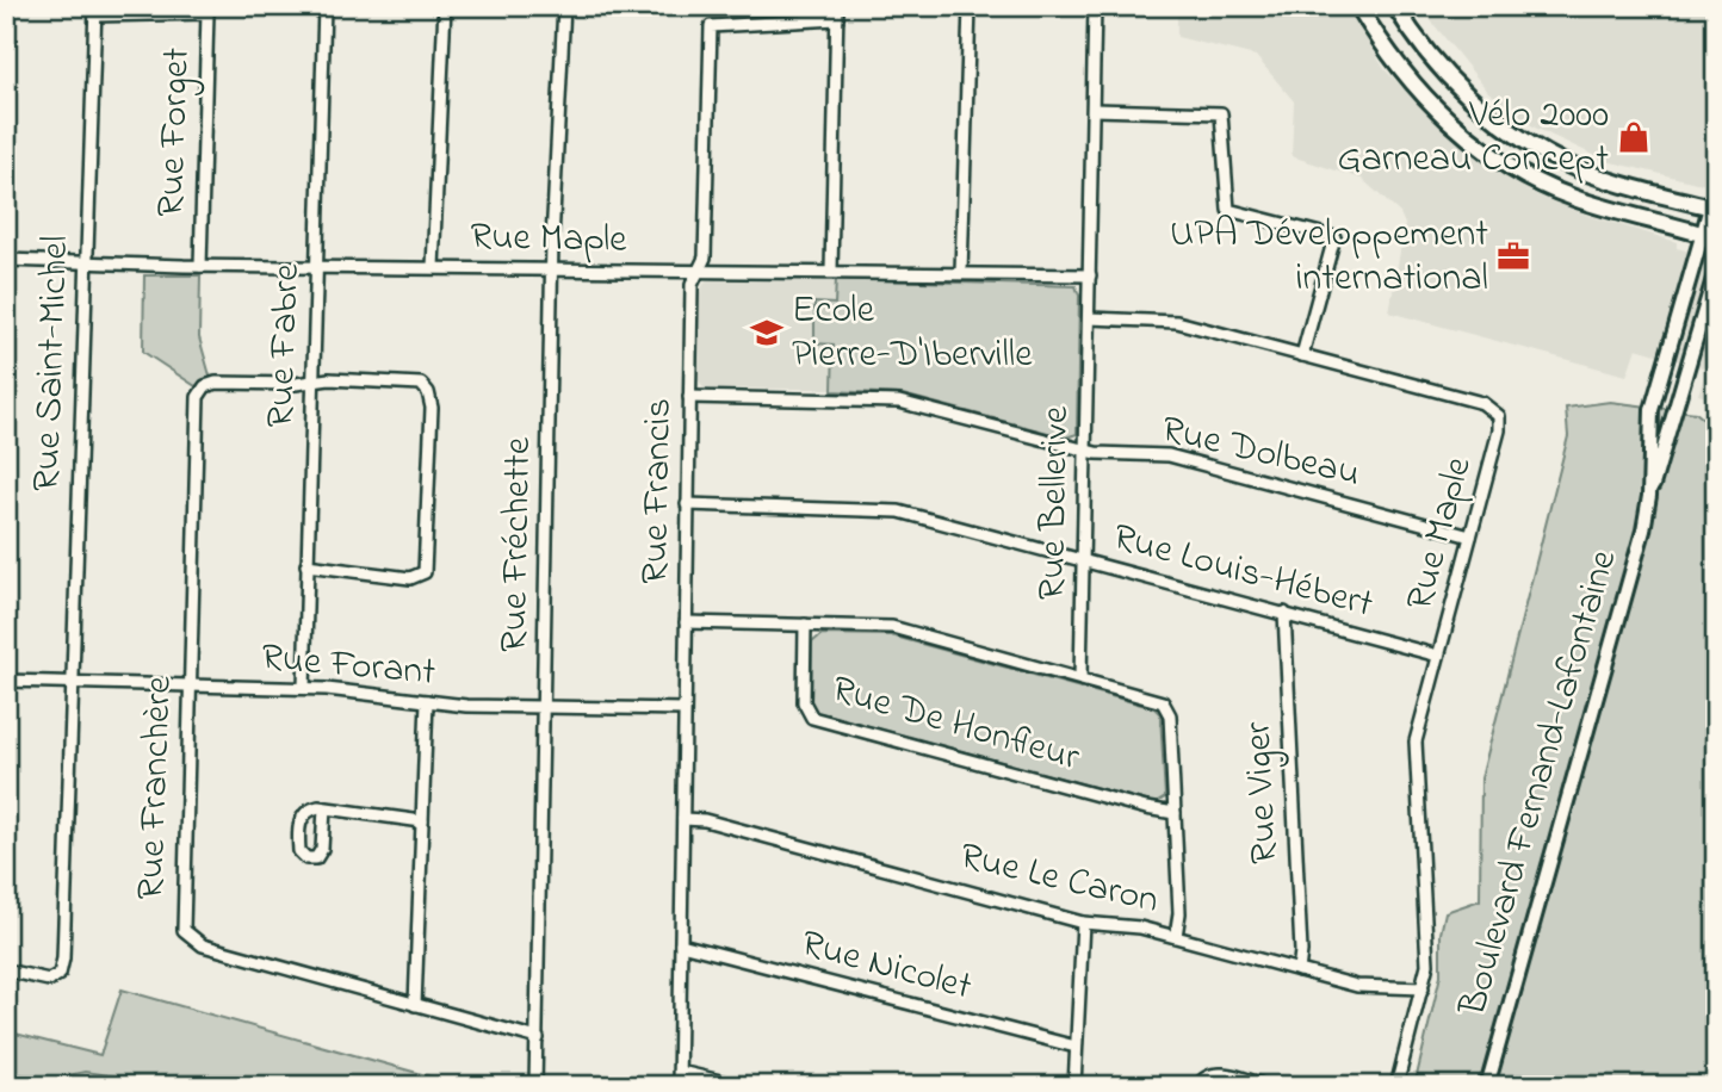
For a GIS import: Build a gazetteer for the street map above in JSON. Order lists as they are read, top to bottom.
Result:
{
  "streets": {
    "street": [
      "Rue Forget",
      "Rue Maple",
      "Rue Fabre",
      "Rue Saint-Michel",
      "Rue Dolbeau",
      "Rue Francis",
      "Rue Bellerive",
      "Rue Fréchette",
      "Rue Louis-Hébert",
      "Rue Forant",
      "Rue De Honfleur",
      "Boulevard Fernand-Lafontaine",
      "Rue Franchère",
      "Rue Viger",
      "Rue Le Caron",
      "Rue Nicolet"
    ]
  },
  "crossings": [
    ["Rue Forget", "Rue Maple"],
    ["Rue Forget", "Rue Saint-Michel"],
    ["Rue Maple", "Rue Fabre"],
    ["Rue Maple", "Rue Saint-Michel"],
    ["Rue Maple", "Rue Dolbeau"],
    ["Rue Maple", "Rue Francis"],
    ["Rue Maple", "Rue Bellerive"],
    ["Rue Maple", "Rue Fréchette"],
    ["Rue Maple", "Rue Louis-Hébert"],
    ["Rue Maple", "Rue Le Caron"],
    ["Rue Fabre", "Rue Forant"],
    ["Rue Fabre", "Rue Franchère"],
    ["Rue Saint-Michel", "Rue Forant"],
    ["Rue Dolbeau", "Rue Francis"],
    ["Rue Dolbeau", "Rue Bellerive"],
    ["Rue Francis", "Rue Louis-Hébert"],
    ["Rue Francis", "Rue Forant"],
    ["Rue Francis", "Rue Le Caron"],
    ["Rue Francis", "Rue Nicolet"],
    ["Rue Bellerive", "Rue Louis-Hébert"],
    ["Rue Fréchette", "Rue Forant"],
    ["Rue Fréchette", "Rue Franchère"],
    ["Rue Louis-Hébert", "Rue Viger"],
    ["Rue Forant", "Rue Franchère"],
    ["Rue Viger", "Rue Le Caron"]
  ],
  "places": {
    "shop": ["Vélo 2000 Garneau Concept"],
    "office": ["UPA Développement international"],
    "school or university": ["Ecole Pierre-D'Iberville"]
  }
}
